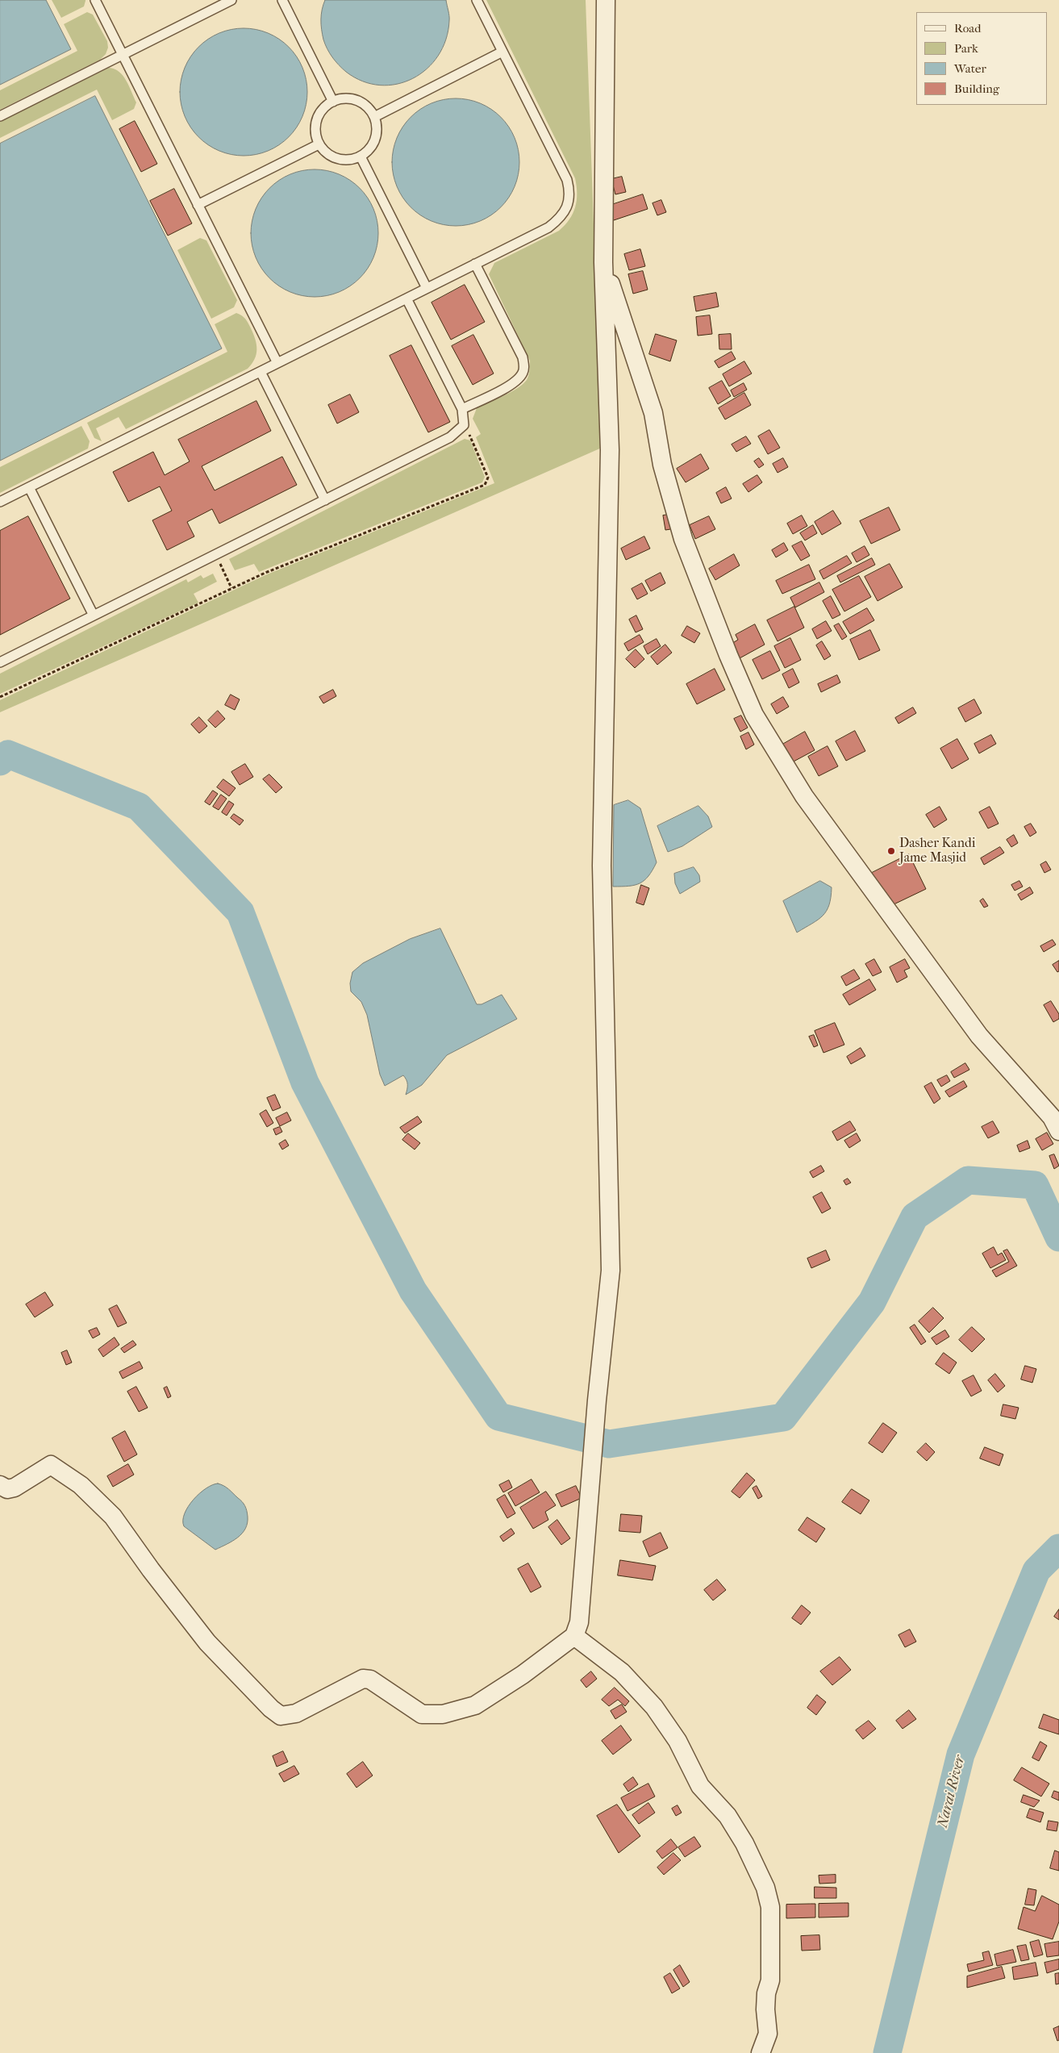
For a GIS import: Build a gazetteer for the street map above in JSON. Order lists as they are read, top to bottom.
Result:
{
  "water": ["Narai River"],
  "places": ["Dasher Kandi Jame Masjid"],
  "legend": [
    "Road",
    "Park",
    "Water",
    "Building"
  ]
}
